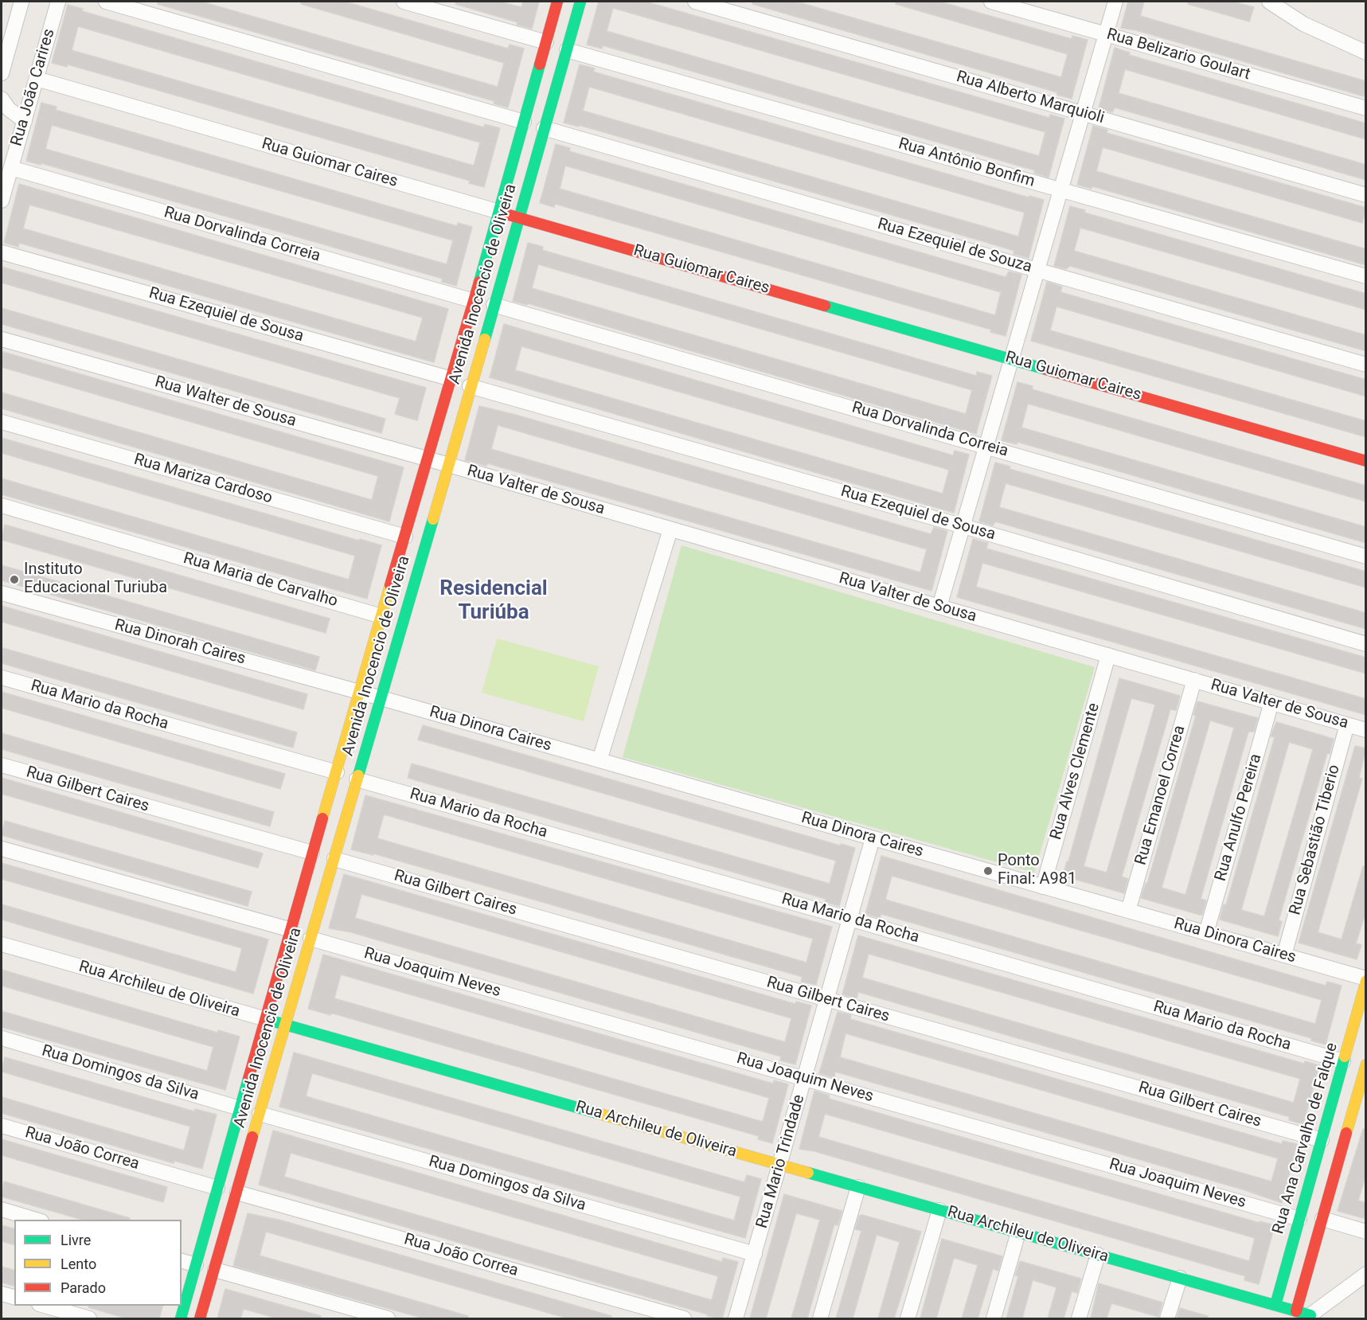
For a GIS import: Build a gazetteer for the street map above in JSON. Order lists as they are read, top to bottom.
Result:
{
  "streets": {
    "street": [
      "Rua Belizario Goulart",
      "Rua João Carires",
      "Rua Alberto Marquioli",
      "Rua Guiomar Caires",
      "Rua Antônio Bonfim",
      "Rua Dorvalinda Correia",
      "Rua Ezequiel de Souza",
      "Avenida Inocencio de Oliveira",
      "Rua Ezequiel de Sousa",
      "Rua Walter de Sousa",
      "Rua Mariza Cardoso",
      "Rua Valter de Sousa",
      "Rua Maria de Carvalho",
      "Rua Dinorah Caires",
      "Rua Mario da Rocha",
      "Rua Dinora Caires",
      "Rua Alves Clemente",
      "Rua Gilbert Caires",
      "Rua Emanoel Correa",
      "Rua Anulfo Pereira",
      "Rua Sebastião Tiberio",
      "Rua Joaquim Neves",
      "Rua Archileu de Oliveira",
      "Rua Domingos da Silva",
      "Rua Ana Carvalho de Falque",
      "Rua João Correa",
      "Rua Mario Trindade"
    ]
  },
  "crossings": [
    ["Rua João Carires", "Rua Guiomar Caires"],
    ["Rua João Carires", "Rua Dorvalinda Correia"],
    ["Rua Guiomar Caires", "Avenida Inocencio de Oliveira"],
    ["Rua Antônio Bonfim", "Avenida Inocencio de Oliveira"],
    ["Rua Dorvalinda Correia", "Avenida Inocencio de Oliveira"],
    ["Rua Ezequiel de Souza", "Avenida Inocencio de Oliveira"],
    ["Avenida Inocencio de Oliveira", "Rua Ezequiel de Sousa"],
    ["Avenida Inocencio de Oliveira", "Rua Walter de Sousa"],
    ["Avenida Inocencio de Oliveira", "Rua Mariza Cardoso"],
    ["Avenida Inocencio de Oliveira", "Rua Valter de Sousa"],
    ["Avenida Inocencio de Oliveira", "Rua Maria de Carvalho"],
    ["Avenida Inocencio de Oliveira", "Rua Dinorah Caires"],
    ["Avenida Inocencio de Oliveira", "Rua Mario da Rocha"],
    ["Avenida Inocencio de Oliveira", "Rua Dinora Caires"],
    ["Avenida Inocencio de Oliveira", "Rua Gilbert Caires"],
    ["Avenida Inocencio de Oliveira", "Rua Joaquim Neves"],
    ["Avenida Inocencio de Oliveira", "Rua Archileu de Oliveira"],
    ["Avenida Inocencio de Oliveira", "Rua Domingos da Silva"],
    ["Avenida Inocencio de Oliveira", "Rua João Correa"],
    ["Rua Walter de Sousa", "Rua Valter de Sousa"],
    ["Rua Valter de Sousa", "Rua Alves Clemente"],
    ["Rua Valter de Sousa", "Rua Emanoel Correa"],
    ["Rua Valter de Sousa", "Rua Anulfo Pereira"],
    ["Rua Valter de Sousa", "Rua Sebastião Tiberio"],
    ["Rua Dinorah Caires", "Rua Dinora Caires"],
    ["Rua Mario da Rocha", "Rua Ana Carvalho de Falque"],
    ["Rua Mario da Rocha", "Rua Mario Trindade"],
    ["Rua Dinora Caires", "Rua Alves Clemente"],
    ["Rua Dinora Caires", "Rua Emanoel Correa"],
    ["Rua Dinora Caires", "Rua Anulfo Pereira"],
    ["Rua Dinora Caires", "Rua Sebastião Tiberio"],
    ["Rua Dinora Caires", "Rua Ana Carvalho de Falque"],
    ["Rua Dinora Caires", "Rua Mario Trindade"],
    ["Rua Gilbert Caires", "Rua Ana Carvalho de Falque"],
    ["Rua Gilbert Caires", "Rua Mario Trindade"],
    ["Rua Joaquim Neves", "Rua Ana Carvalho de Falque"],
    ["Rua Joaquim Neves", "Rua Mario Trindade"],
    ["Rua Archileu de Oliveira", "Rua Ana Carvalho de Falque"],
    ["Rua Archileu de Oliveira", "Rua Mario Trindade"],
    ["Rua Domingos da Silva", "Rua Mario Trindade"]
  ],
  "districts": ["Residencial Turiúba"],
  "places": ["Instituto Educacional Turiuba", "Ponto Final: A981"],
  "legend": ["Livre", "Lento", "Parado"]
}
